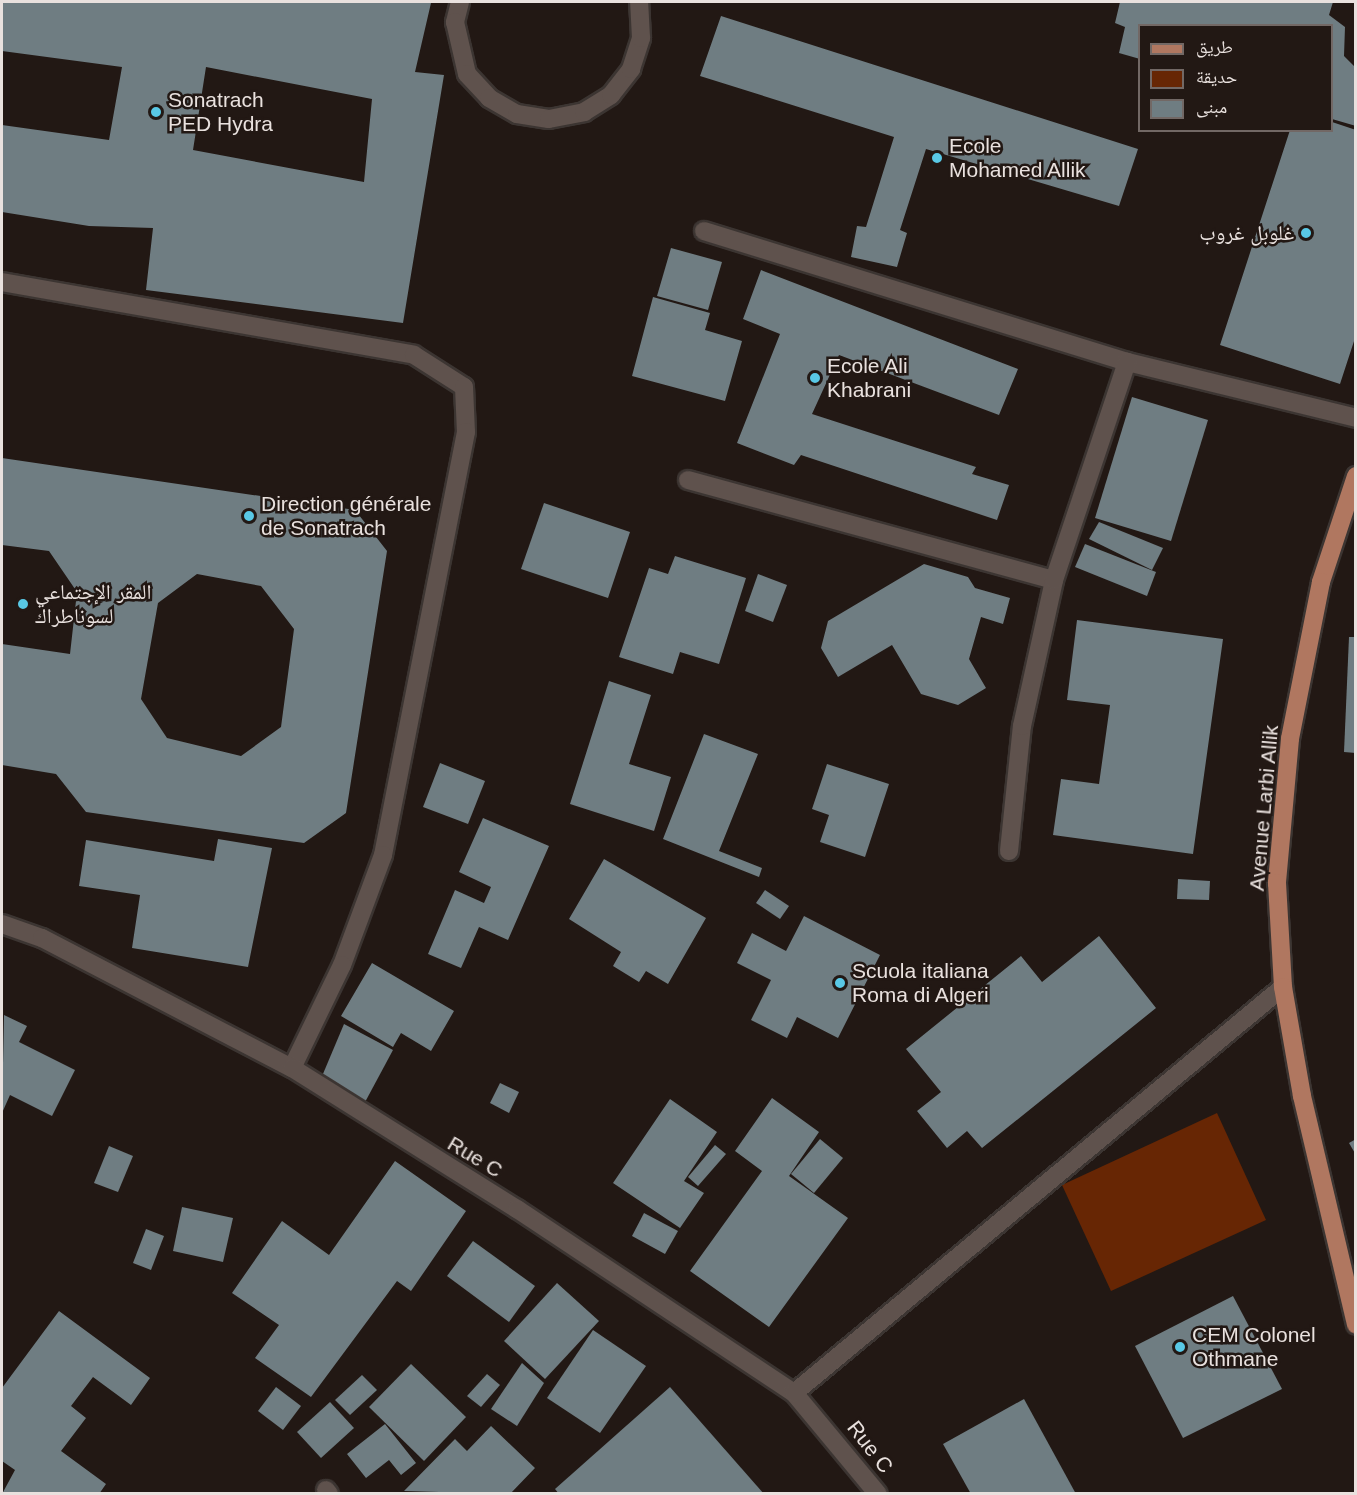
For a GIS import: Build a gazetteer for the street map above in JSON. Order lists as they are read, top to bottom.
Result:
{
  "streets": {
    "main road": ["Avenue Larbi Allik"],
    "street": ["Rue C"]
  },
  "places": [
    "Sonatrach PED Hydra",
    "Ecole Mohamed Allik",
    "غلوبل غروب",
    "Ecole Ali Khabrani",
    "Direction générale de Sonatrach",
    "المقر الإجتماعي لسوناطراك",
    "Scuola italiana Roma di Algeri",
    "CEM Colonel Othmane"
  ],
  "legend": ["طريق", "حديقة", "مبنى"]
}
